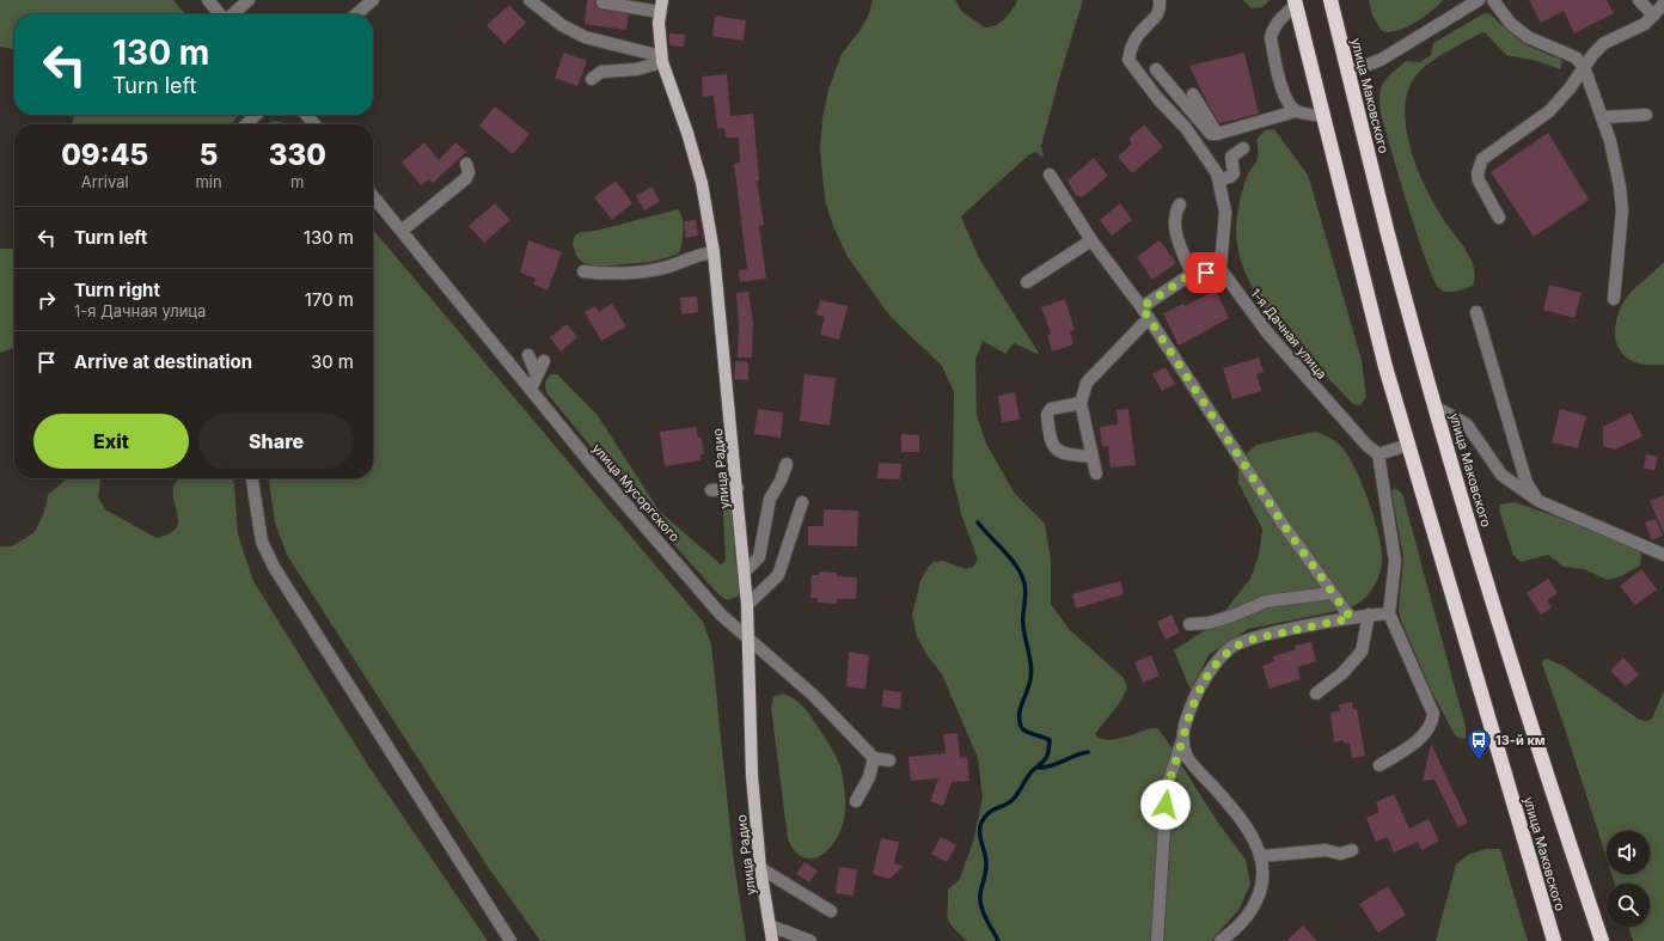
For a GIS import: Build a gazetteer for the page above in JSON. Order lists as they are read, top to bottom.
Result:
{
  "streets": {
    "highway": ["улица Маковского"],
    "main road": ["улица Радио"],
    "street": ["1-я Дачная улица", "улица Мусоргского"]
  },
  "crossings": [
    ["улица Радио", "улица Мусоргского"]
  ],
  "places": {
    "bus stop": ["13-й км"]
  },
  "page": {
    "turn": ["130 m", "Turn left"],
    "eta": [
      "09:45",
      "Arrival",
      "5",
      "min",
      "330",
      "m"
    ],
    "list": [
      {
        "name": "Turn left",
        "value": "130 m"
      },
      {
        "name": "Turn right",
        "note": "1-я Дачная улица",
        "value": "170 m"
      },
      {
        "name": "Arrive at destination",
        "value": "30 m"
      }
    ],
    "buttons": ["Exit", "Share"]
  }
}
